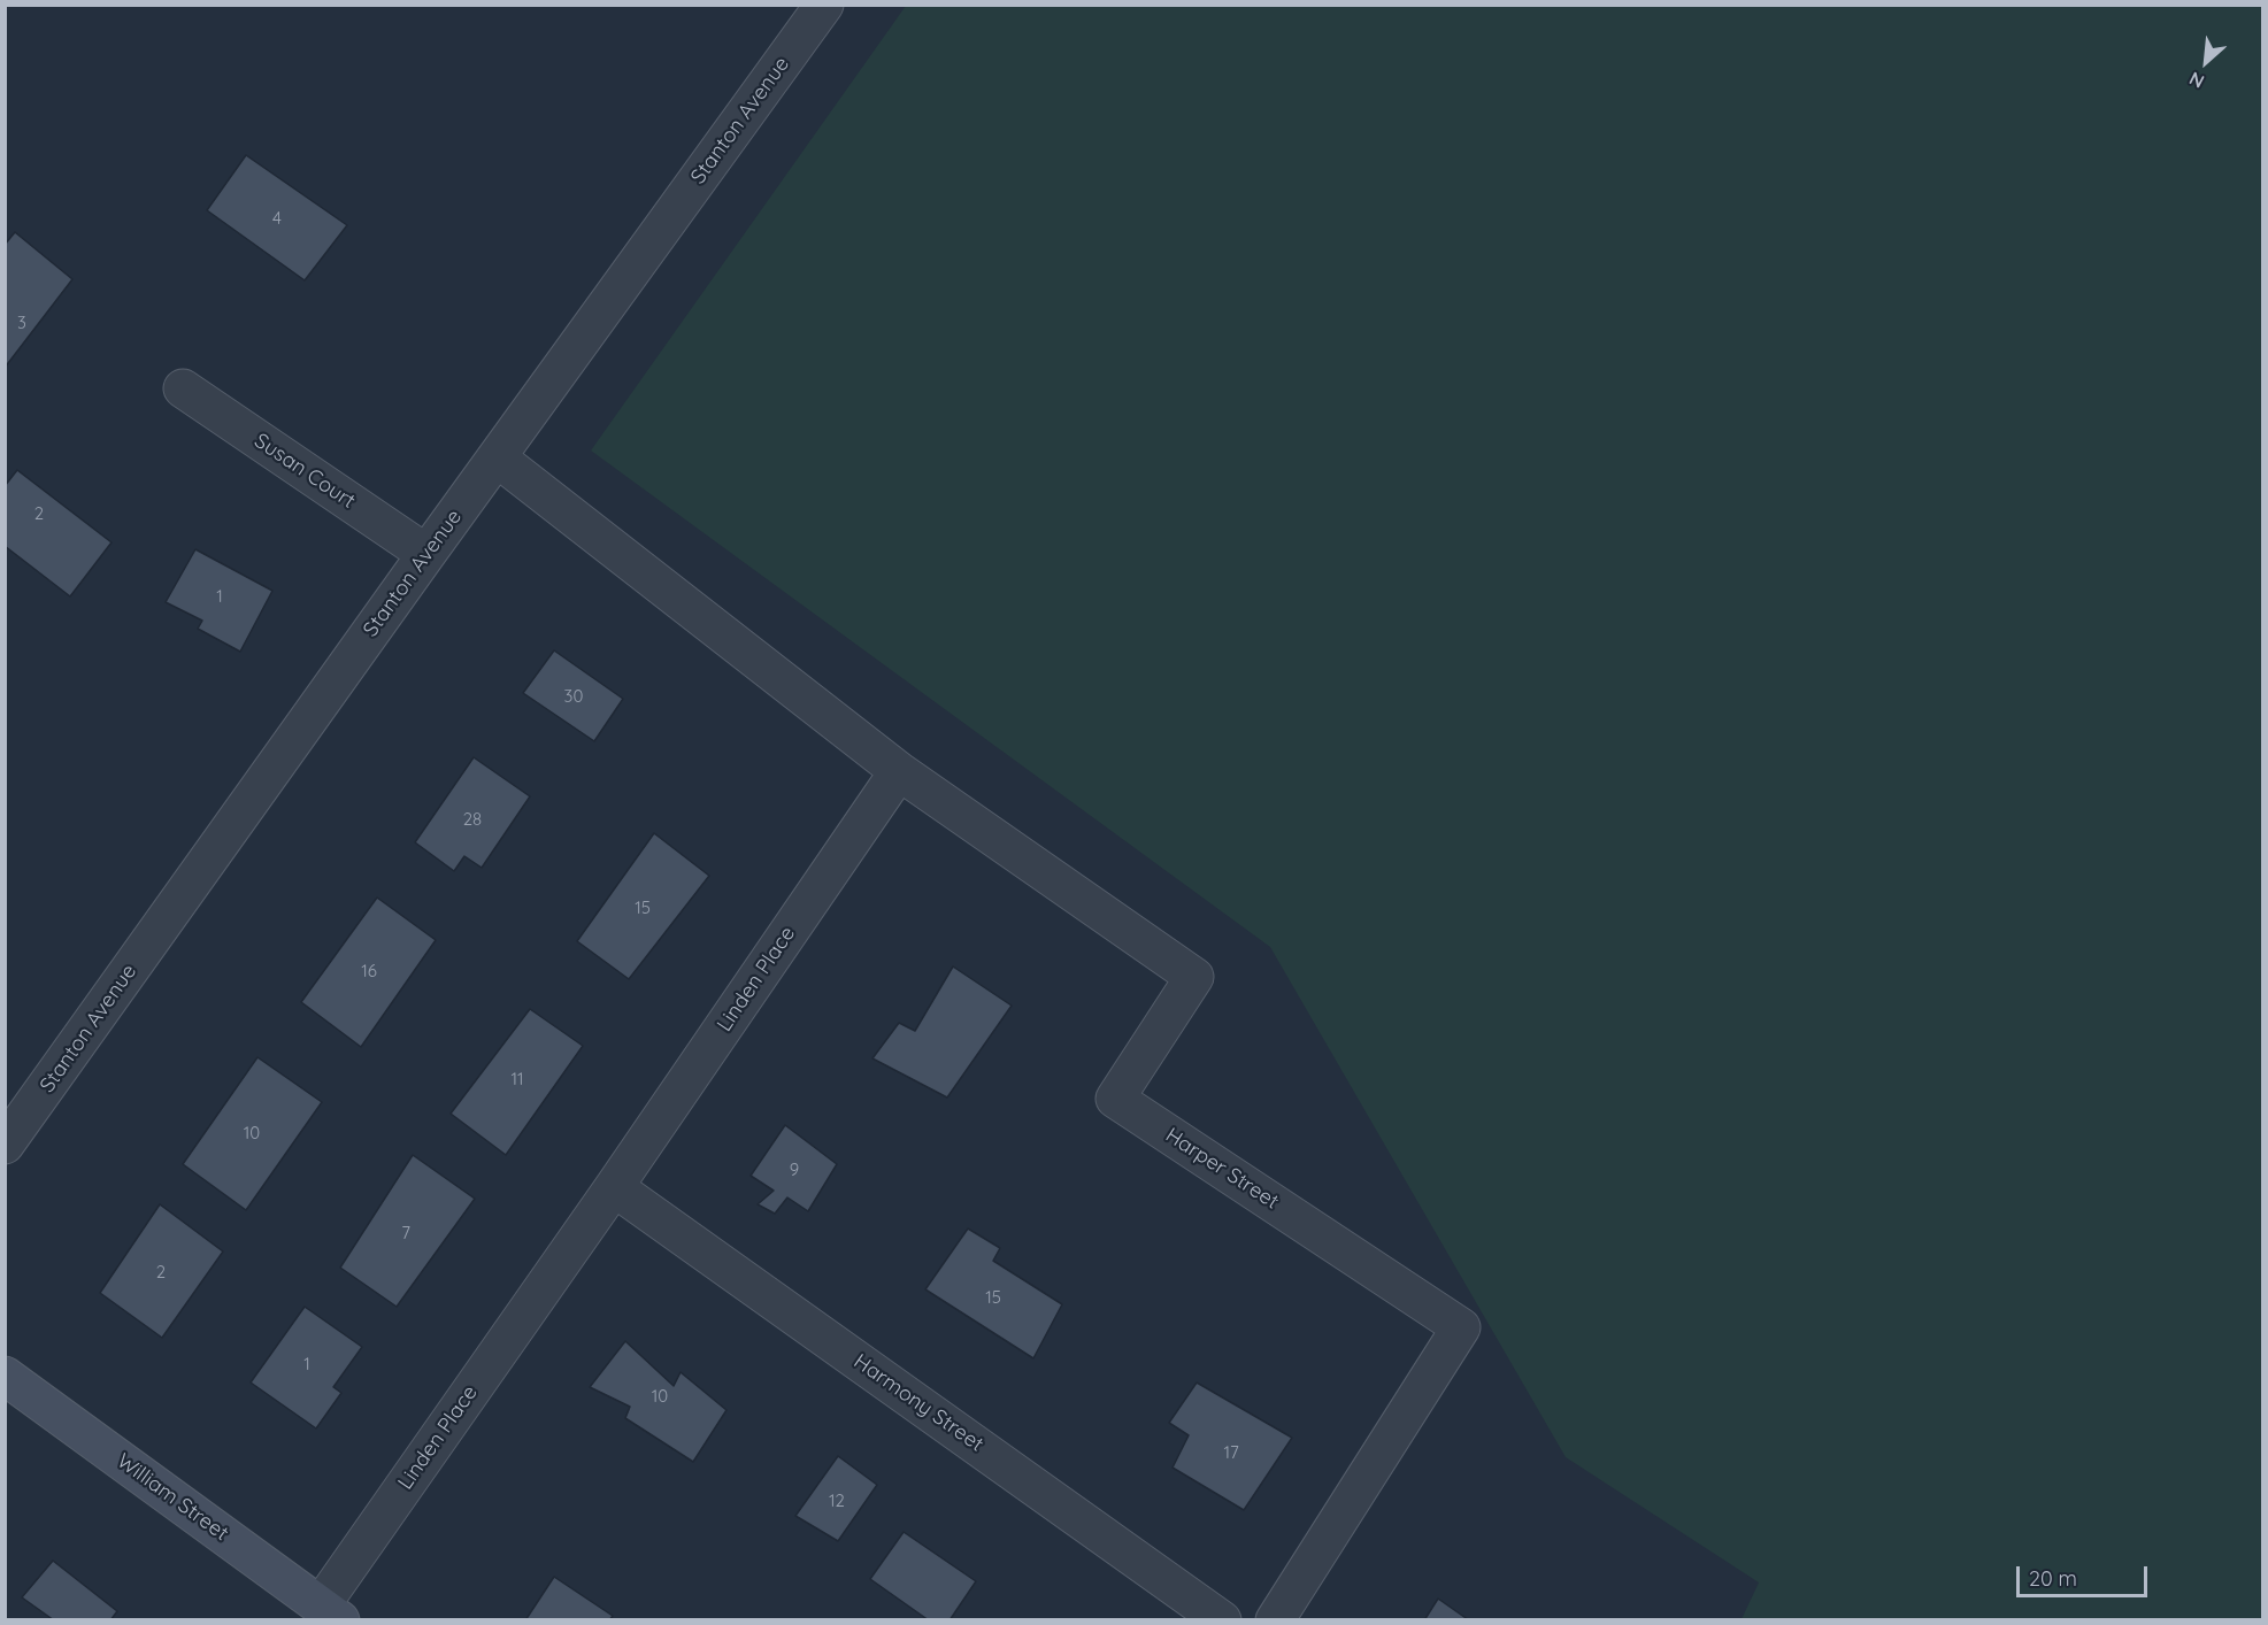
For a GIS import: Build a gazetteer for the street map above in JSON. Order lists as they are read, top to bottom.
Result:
{
  "streets": {
    "main road": ["William Street"],
    "street": [
      "Stanton Avenue",
      "Susan Court",
      "Linden Place",
      "Harper Street",
      "Harmony Street"
    ]
  },
  "crossings": [
    ["Stanton Avenue", "Susan Court"],
    ["Linden Place", "Harper Street"],
    ["Linden Place", "Harmony Street"],
    ["Linden Place", "William Street"]
  ],
  "house_numbers": [
    "4",
    "3",
    "2",
    "1",
    "30",
    "28",
    "15",
    "16",
    "11",
    "10",
    "9",
    "7",
    "2",
    "15",
    "1",
    "10",
    "17",
    "12"
  ],
  "scale_bar": "20 m",
  "north": "bottom left"
}
